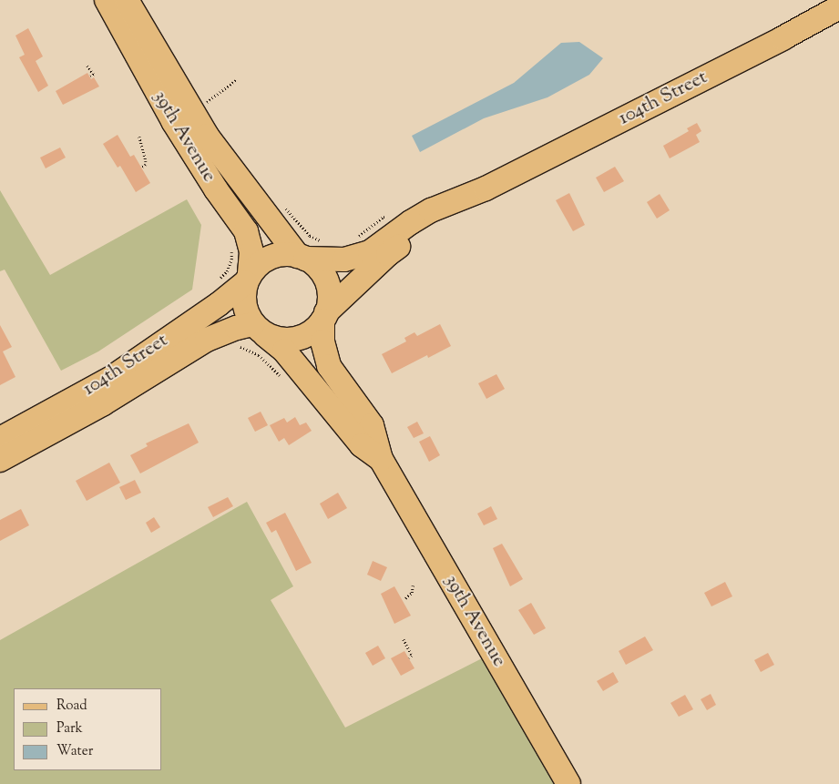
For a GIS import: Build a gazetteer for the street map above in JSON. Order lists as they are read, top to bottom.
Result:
{
  "streets": {
    "main road": ["104th Street", "39th Avenue"]
  },
  "crossings": [
    ["104th Street", "39th Avenue"]
  ],
  "legend": ["Road", "Park", "Water"]
}
